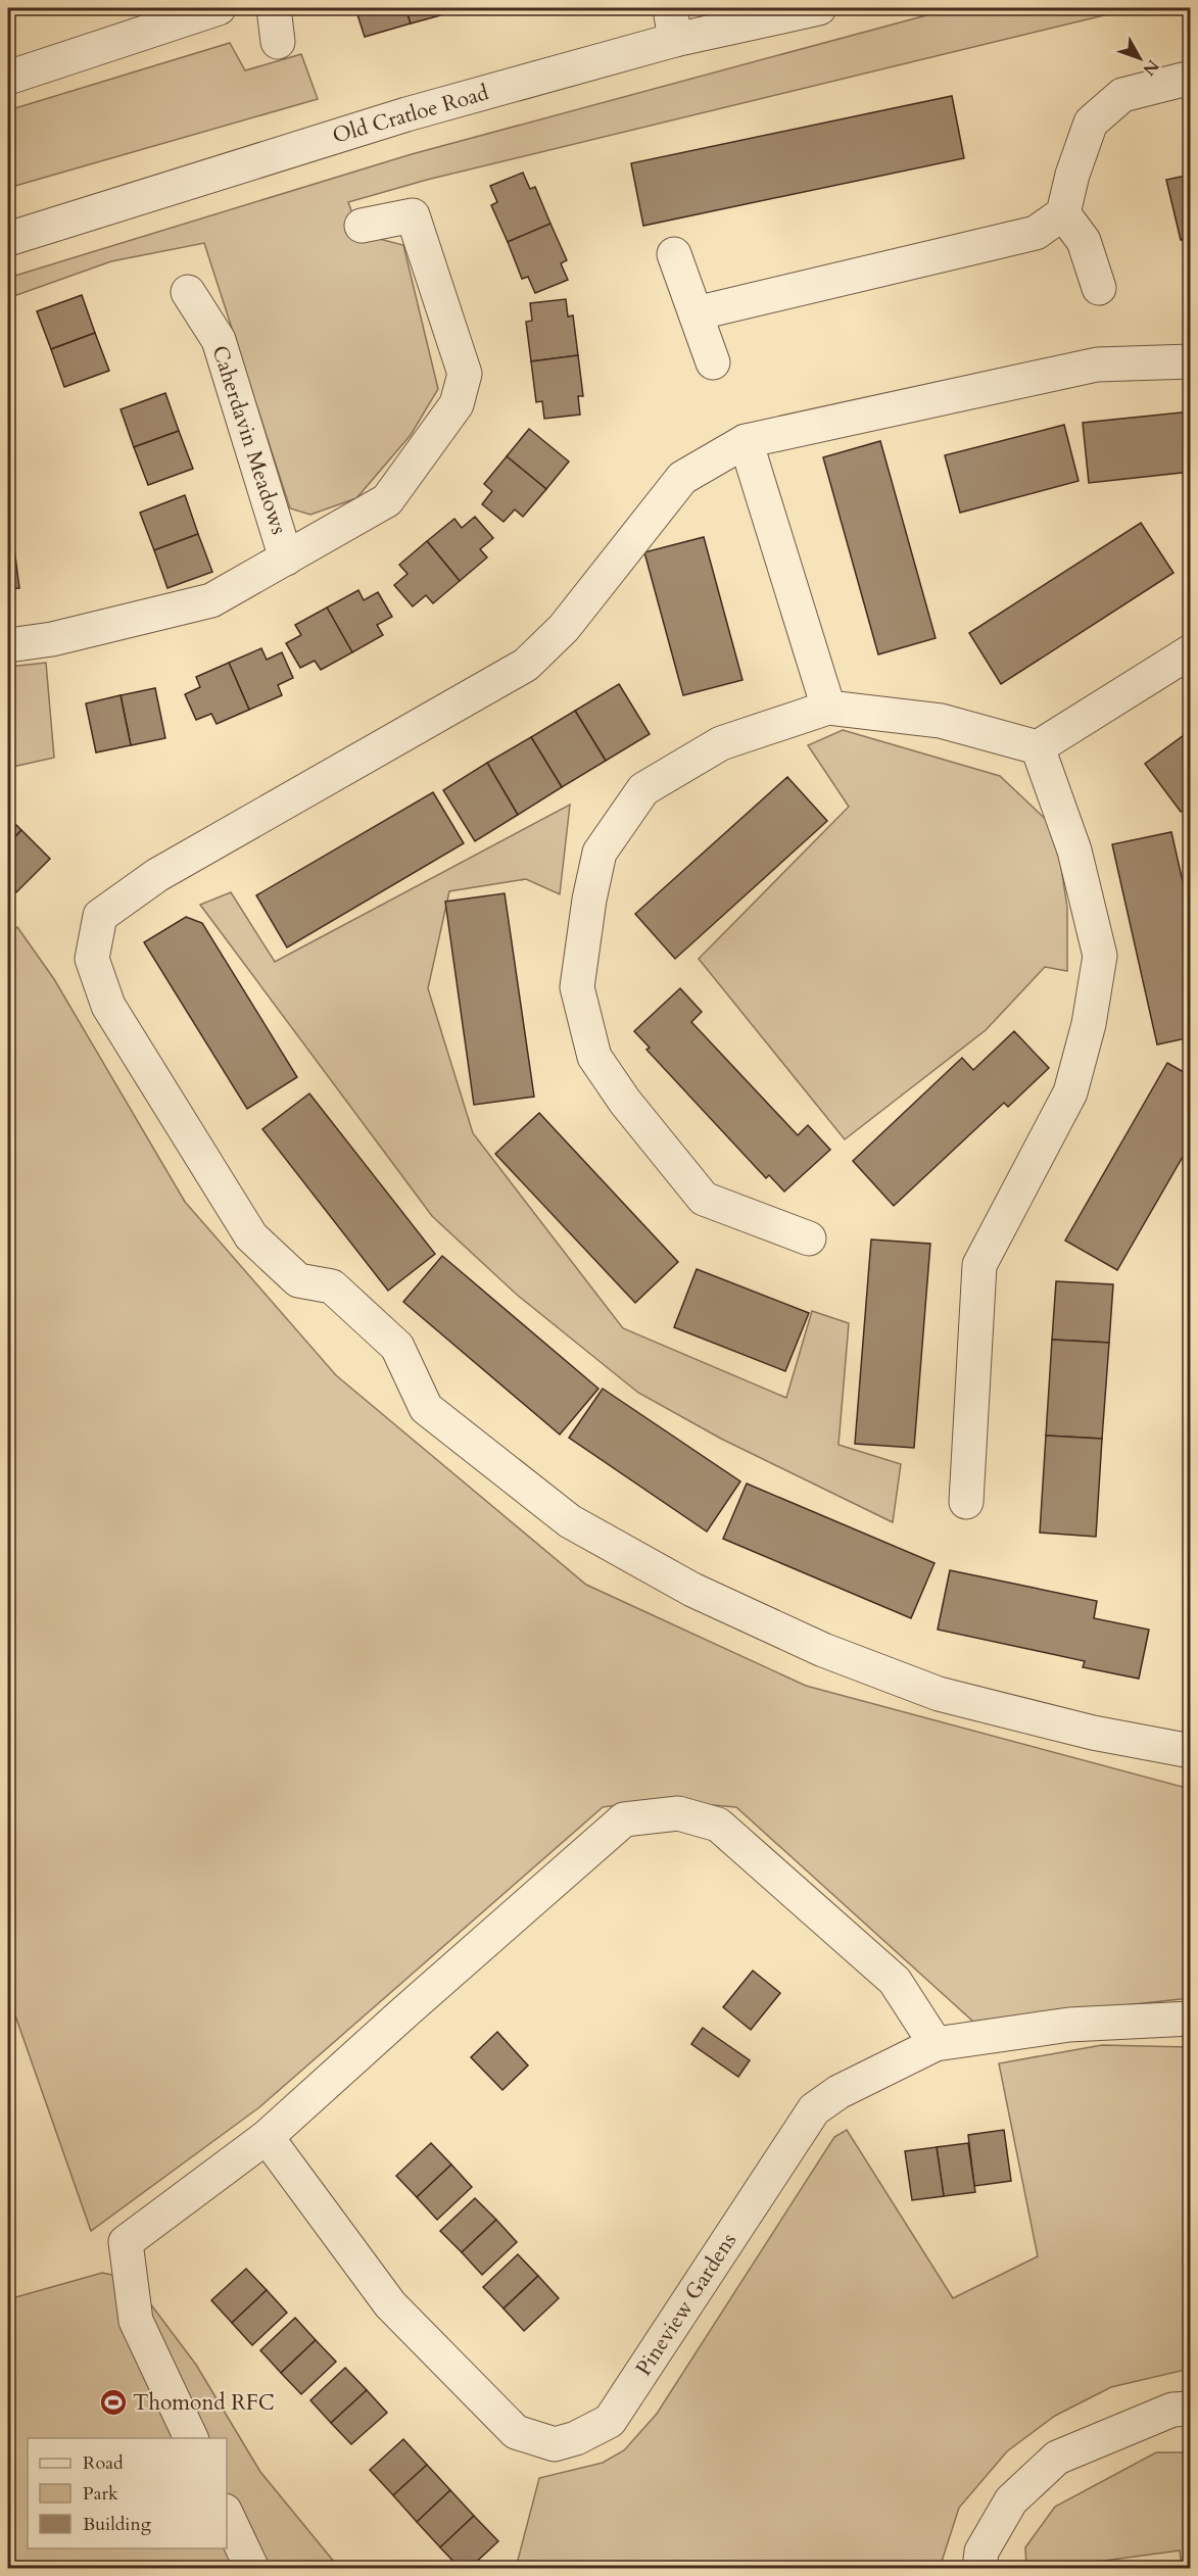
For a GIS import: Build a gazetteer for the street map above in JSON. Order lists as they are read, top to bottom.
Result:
{
  "streets": {
    "street": ["Old Cratloe Road", "Caherdavin Meadows", "Pineview Gardens"]
  },
  "places": {
    "sports": ["Thomond RFC"]
  },
  "legend": ["Road", "Park", "Building"],
  "north": "bottom right"
}
